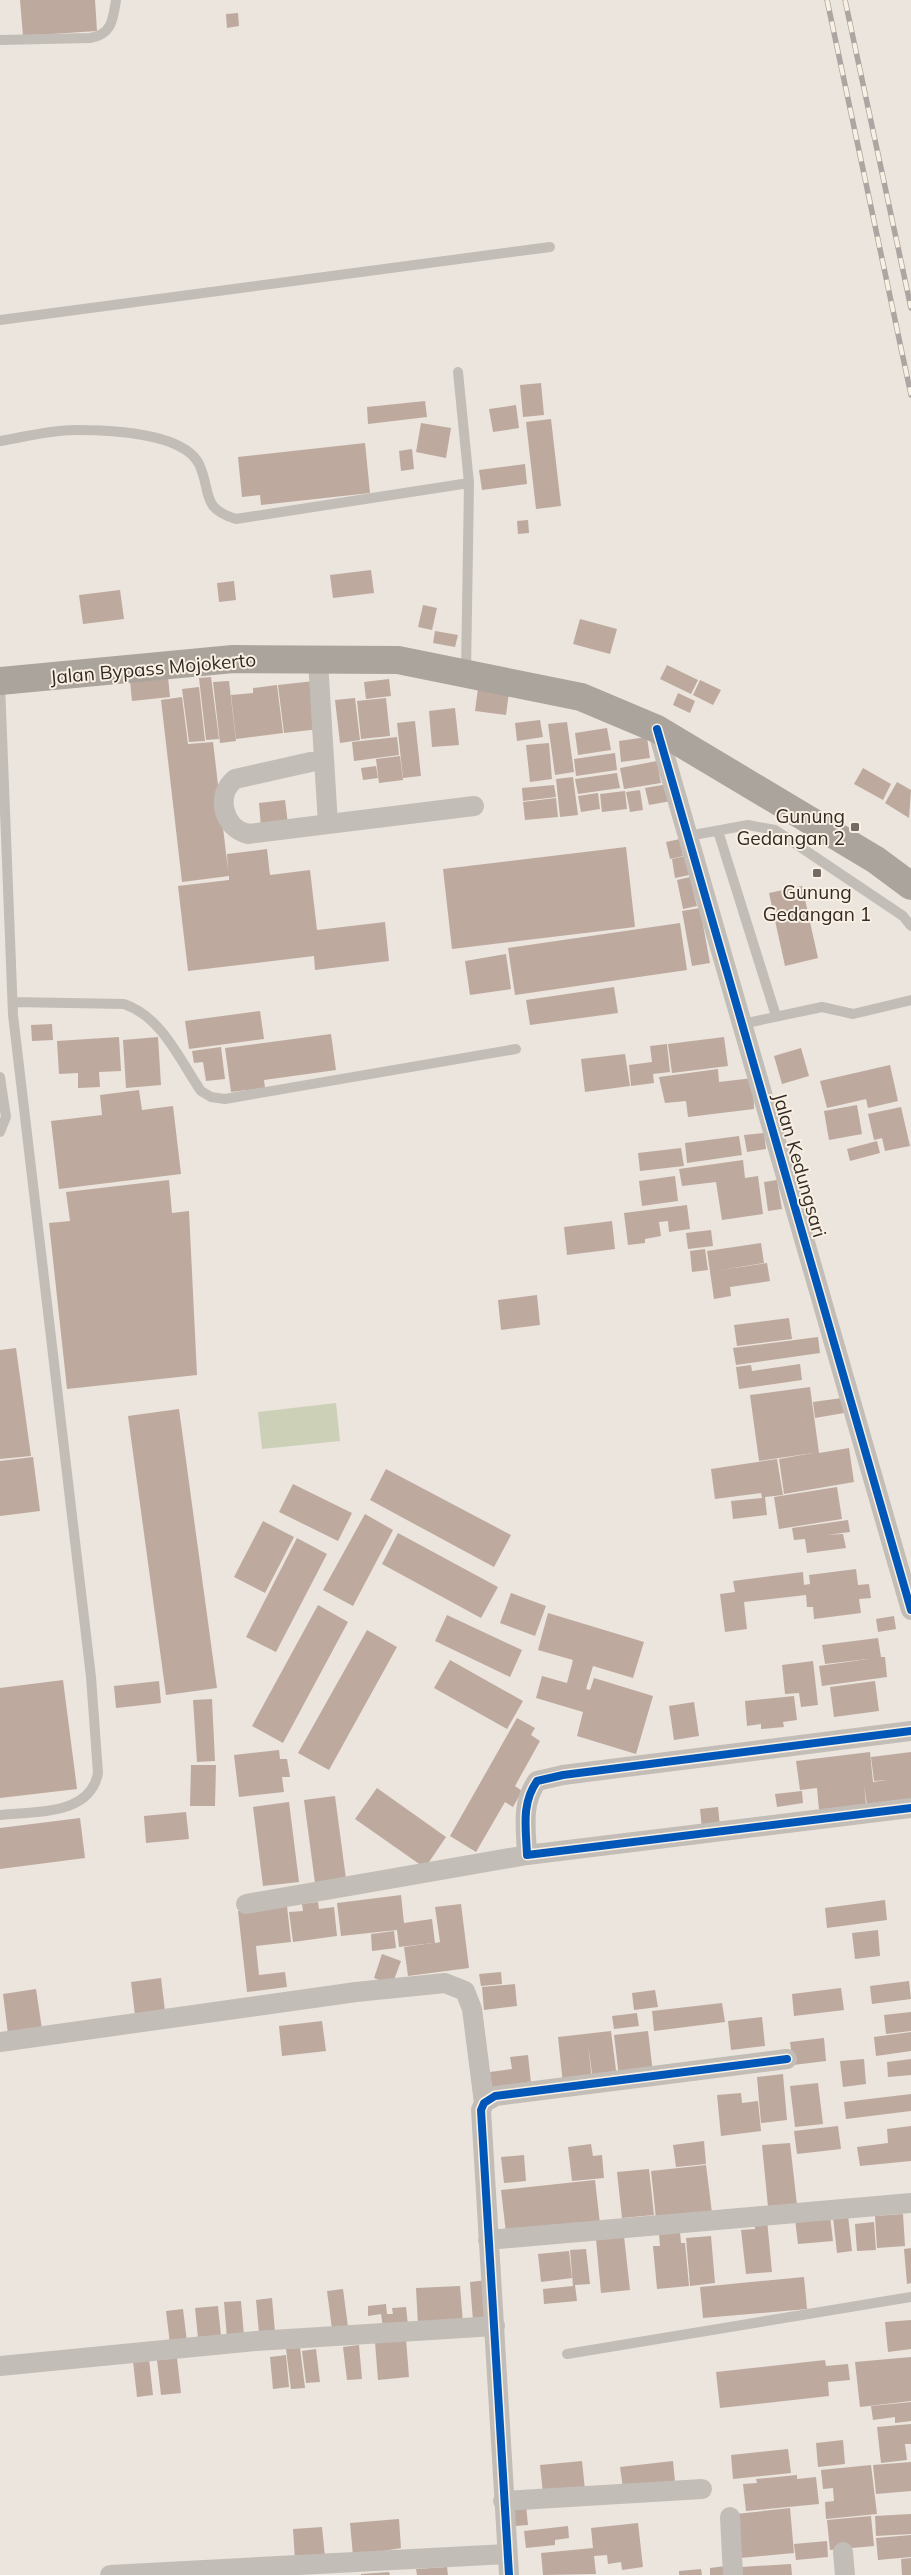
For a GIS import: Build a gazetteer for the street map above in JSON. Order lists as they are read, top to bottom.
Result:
{
  "streets": {
    "highway": ["Jalan Bypass Mojokerto"],
    "street": ["Jalan Kedungsari"]
  },
  "crossings": [
    ["Jalan Bypass Mojokerto", "Jalan Kedungsari"]
  ],
  "places": {
    "transit": ["Gunung Gedangan 2", "Gunung Gedangan 1"]
  }
}
